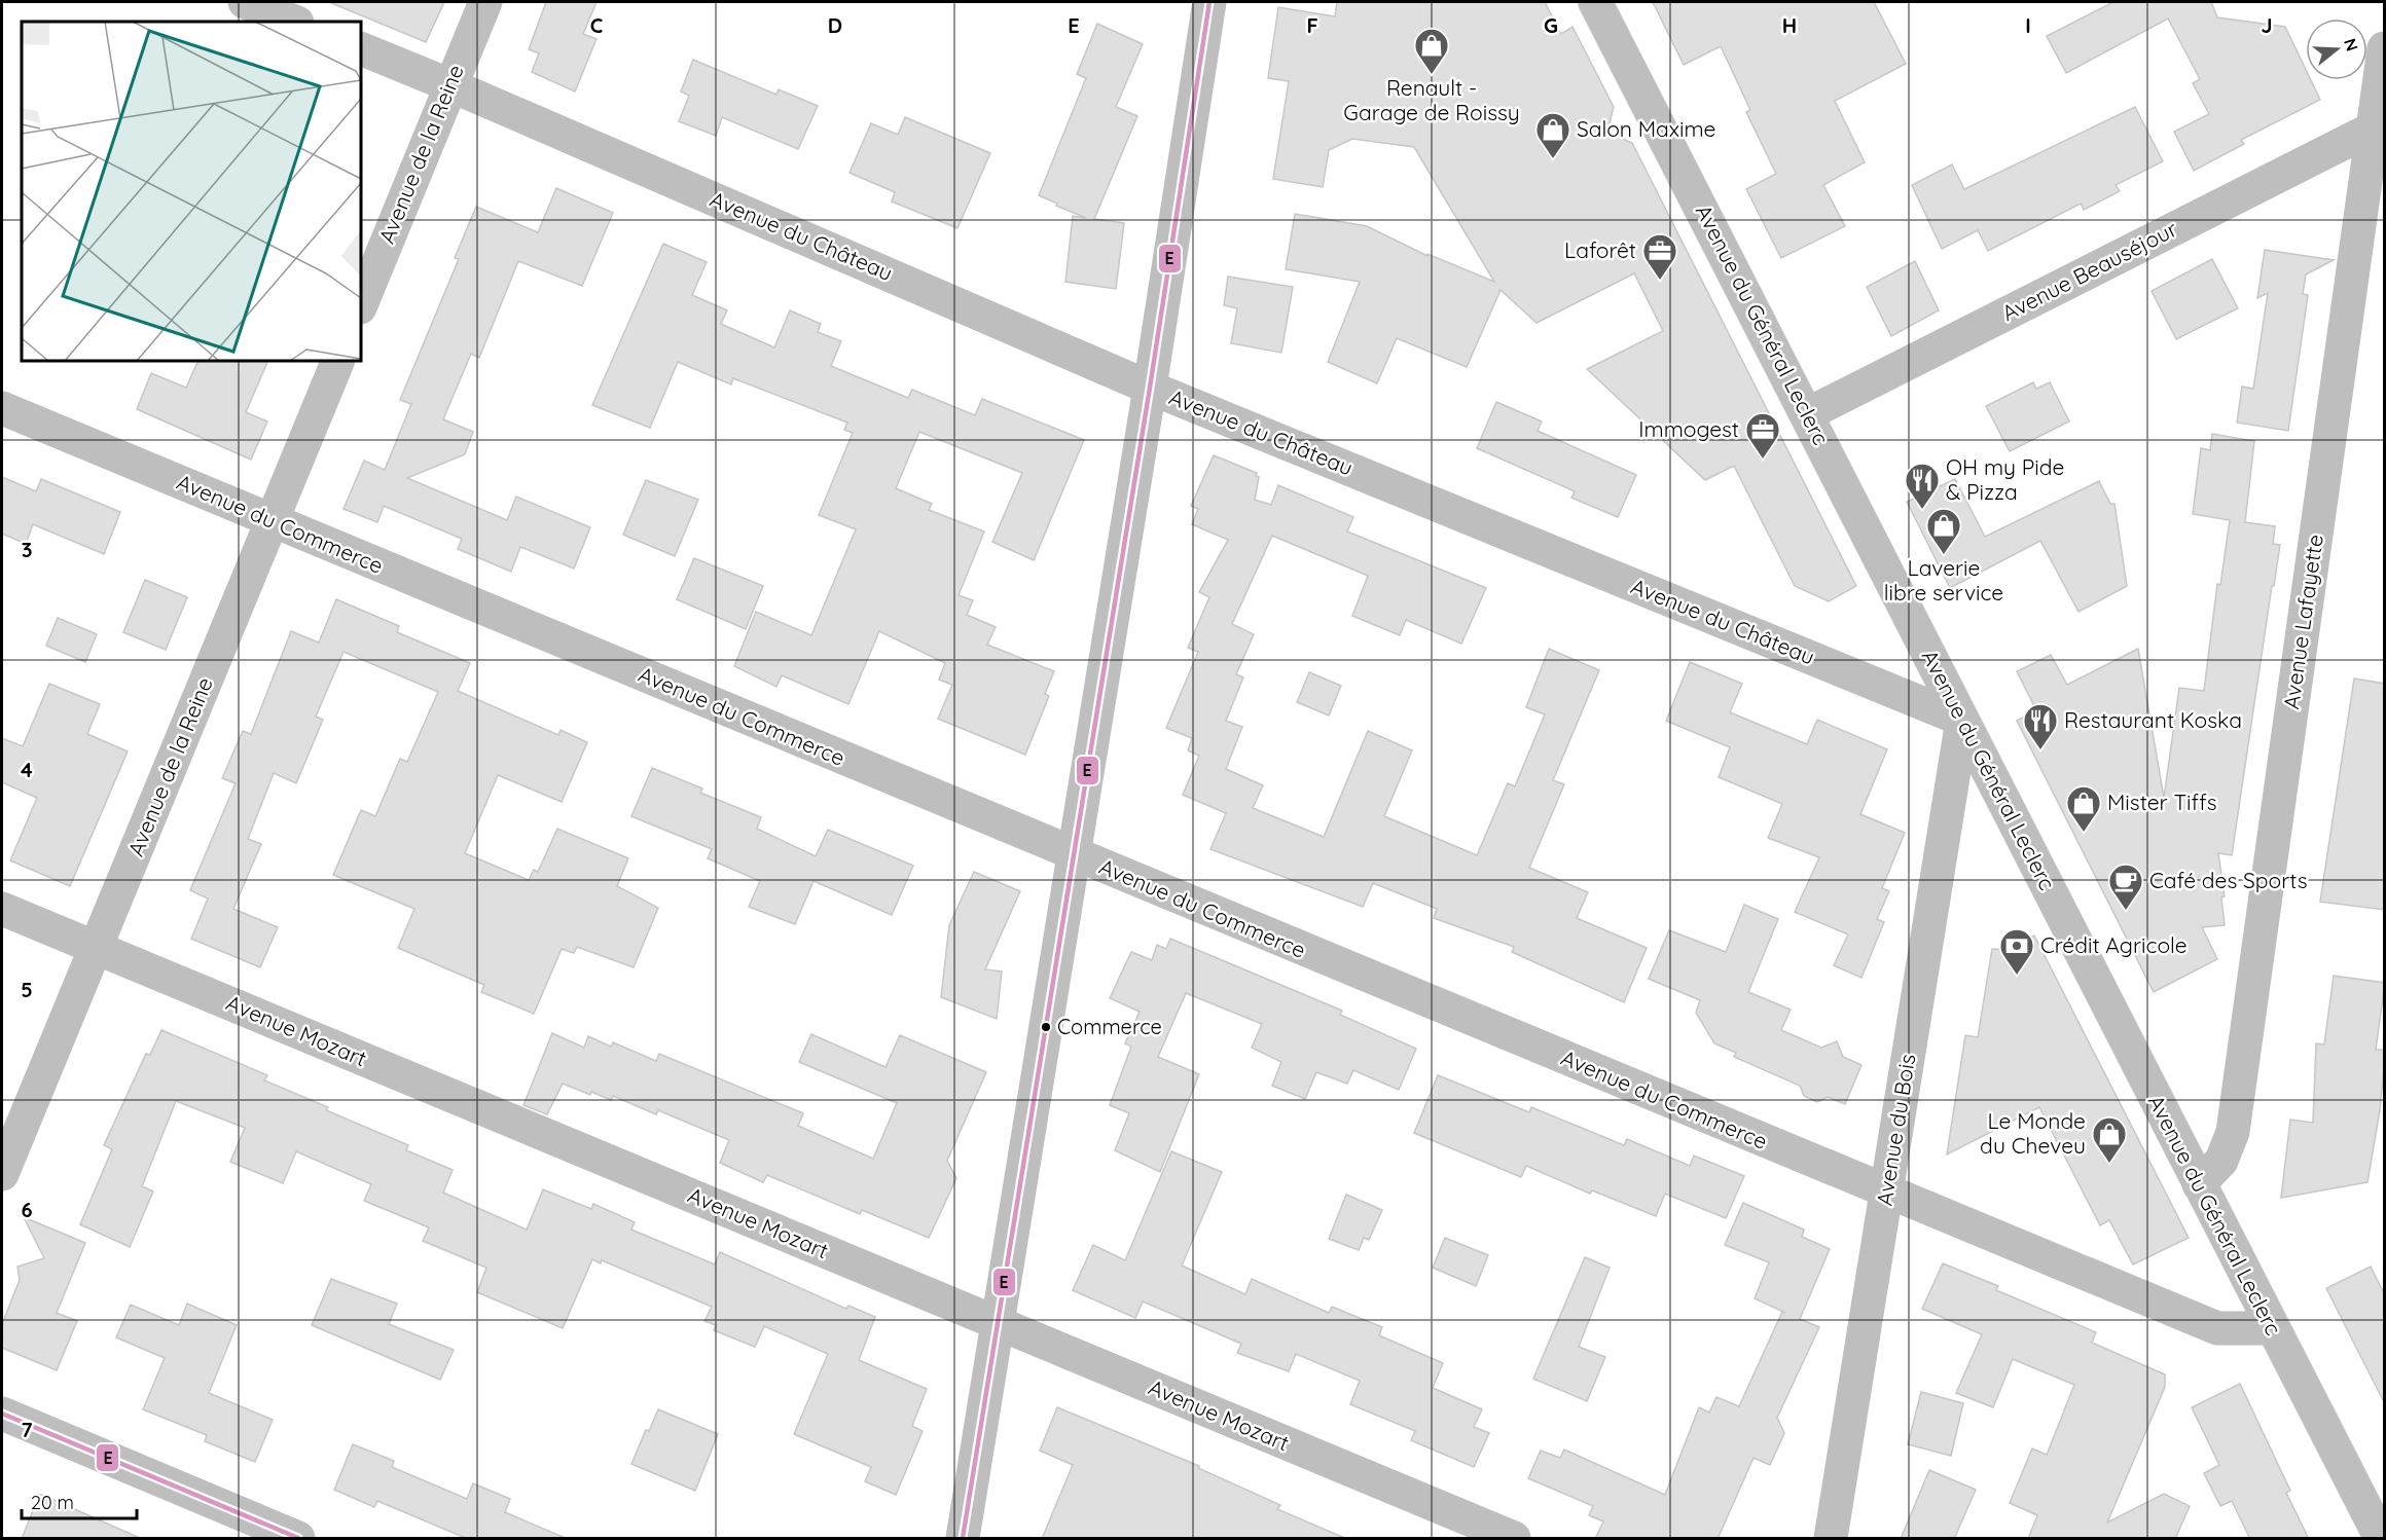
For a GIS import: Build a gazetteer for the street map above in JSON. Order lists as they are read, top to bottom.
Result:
{
  "streets": {
    "street": [
      "Avenue de la Reine",
      "Avenue du Château",
      "Avenue Beauséjour",
      "Avenue du Général Leclerc",
      "Avenue du Commerce",
      "Avenue Lafayette",
      "Avenue Mozart",
      "Avenue du Bois"
    ]
  },
  "crossings": [
    ["Avenue de la Reine", "Avenue du Château"],
    ["Avenue de la Reine", "Avenue du Commerce"],
    ["Avenue de la Reine", "Avenue Mozart"],
    ["Avenue du Château", "Avenue du Général Leclerc"],
    ["Avenue du Château", "Avenue du Bois"],
    ["Avenue Beauséjour", "Avenue du Général Leclerc"],
    ["Avenue Beauséjour", "Avenue Lafayette"],
    ["Avenue du Général Leclerc", "Avenue du Commerce"],
    ["Avenue du Général Leclerc", "Avenue Lafayette"],
    ["Avenue du Général Leclerc", "Avenue du Bois"],
    ["Avenue du Commerce", "Avenue du Bois"]
  ],
  "places": {
    "shop": [
      "Renault - Garage de Roissy",
      "Salon Maxime",
      "Laverie libre service",
      "Mister Tiffs",
      "Le Monde du Cheveu"
    ],
    "office": ["Laforêt", "Immogest"],
    "restaurant": ["OH my Pide & Pizza", "Restaurant Koska"],
    "cafe": ["Café des Sports"],
    "bank": ["Crédit Agricole"],
    "other": ["Commerce"]
  },
  "lines": ["transit line E"],
  "scale_bar": "20 m",
  "north": "right",
  "grid": {
    "columns": [
      "C",
      "D",
      "E",
      "F",
      "G",
      "H",
      "I",
      "J"
    ],
    "rows": [
      "3",
      "4",
      "5",
      "6",
      "7"
    ]
  }
}
